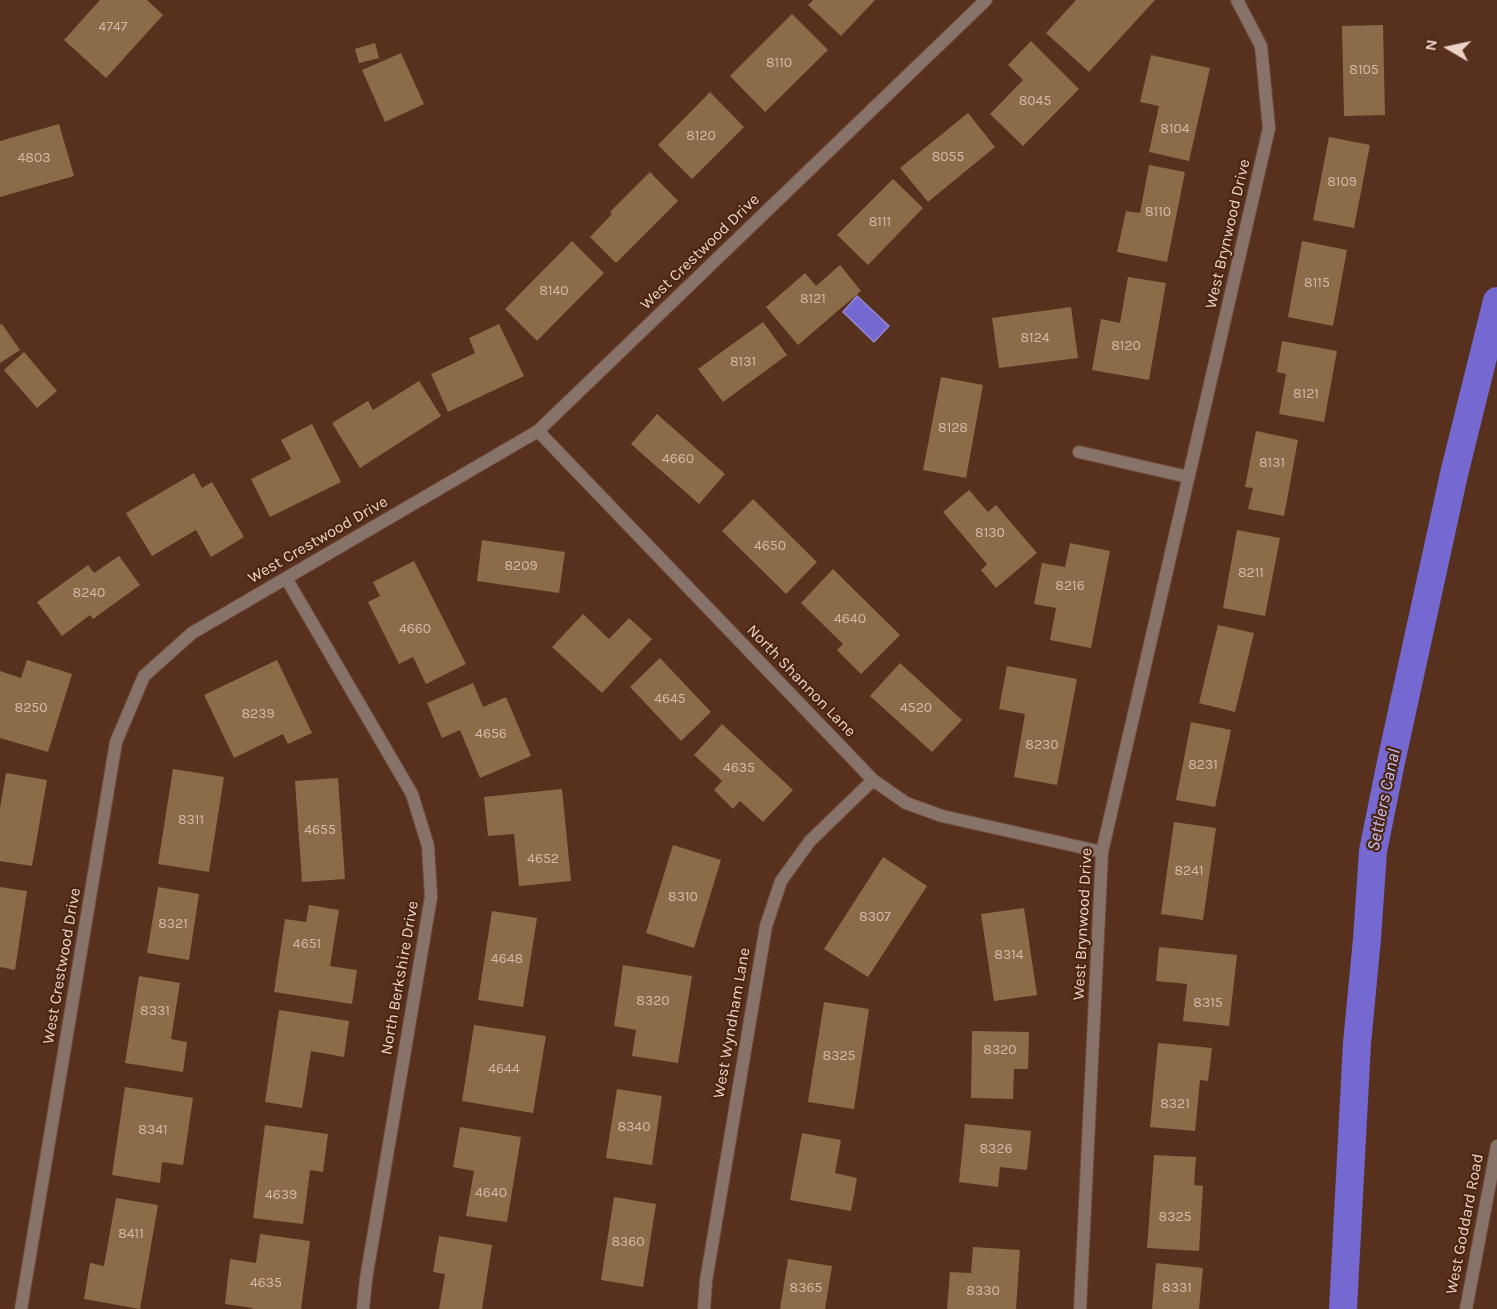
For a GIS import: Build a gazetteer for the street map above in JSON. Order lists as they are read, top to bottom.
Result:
{
  "streets": {
    "street": [
      "West Brynwood Drive",
      "West Crestwood Drive",
      "North Shannon Lane",
      "North Berkshire Drive",
      "West Wyndham Lane",
      "West Goddard Road"
    ]
  },
  "crossings": [
    ["West Brynwood Drive", "North Shannon Lane"],
    ["West Crestwood Drive", "North Shannon Lane"],
    ["West Crestwood Drive", "North Berkshire Drive"],
    ["North Shannon Lane", "West Wyndham Lane"]
  ],
  "water": ["Settlers Canal"],
  "house_numbers": [
    "4747",
    "8110",
    "8105",
    "8045",
    "8104",
    "8120",
    "8055",
    "4803",
    "8109",
    "8110",
    "8111",
    "8115",
    "8140",
    "8121",
    "8124",
    "8120",
    "8131",
    "8121",
    "8128",
    "4660",
    "8131",
    "8130",
    "4650",
    "8209",
    "8211",
    "8216",
    "8240",
    "4640",
    "4660",
    "4645",
    "8250",
    "4520",
    "8239",
    "4656",
    "8230",
    "8231",
    "4635",
    "8311",
    "4655",
    "4652",
    "8241",
    "8310",
    "8307",
    "8321",
    "4651",
    "8314",
    "4648",
    "8320",
    "8315",
    "8331",
    "8320",
    "8325",
    "4644",
    "8321",
    "8340",
    "8341",
    "8326",
    "4640",
    "4639",
    "8325",
    "8411",
    "8360",
    "4635",
    "8365",
    "8331",
    "8330"
  ],
  "north": "left"
}
